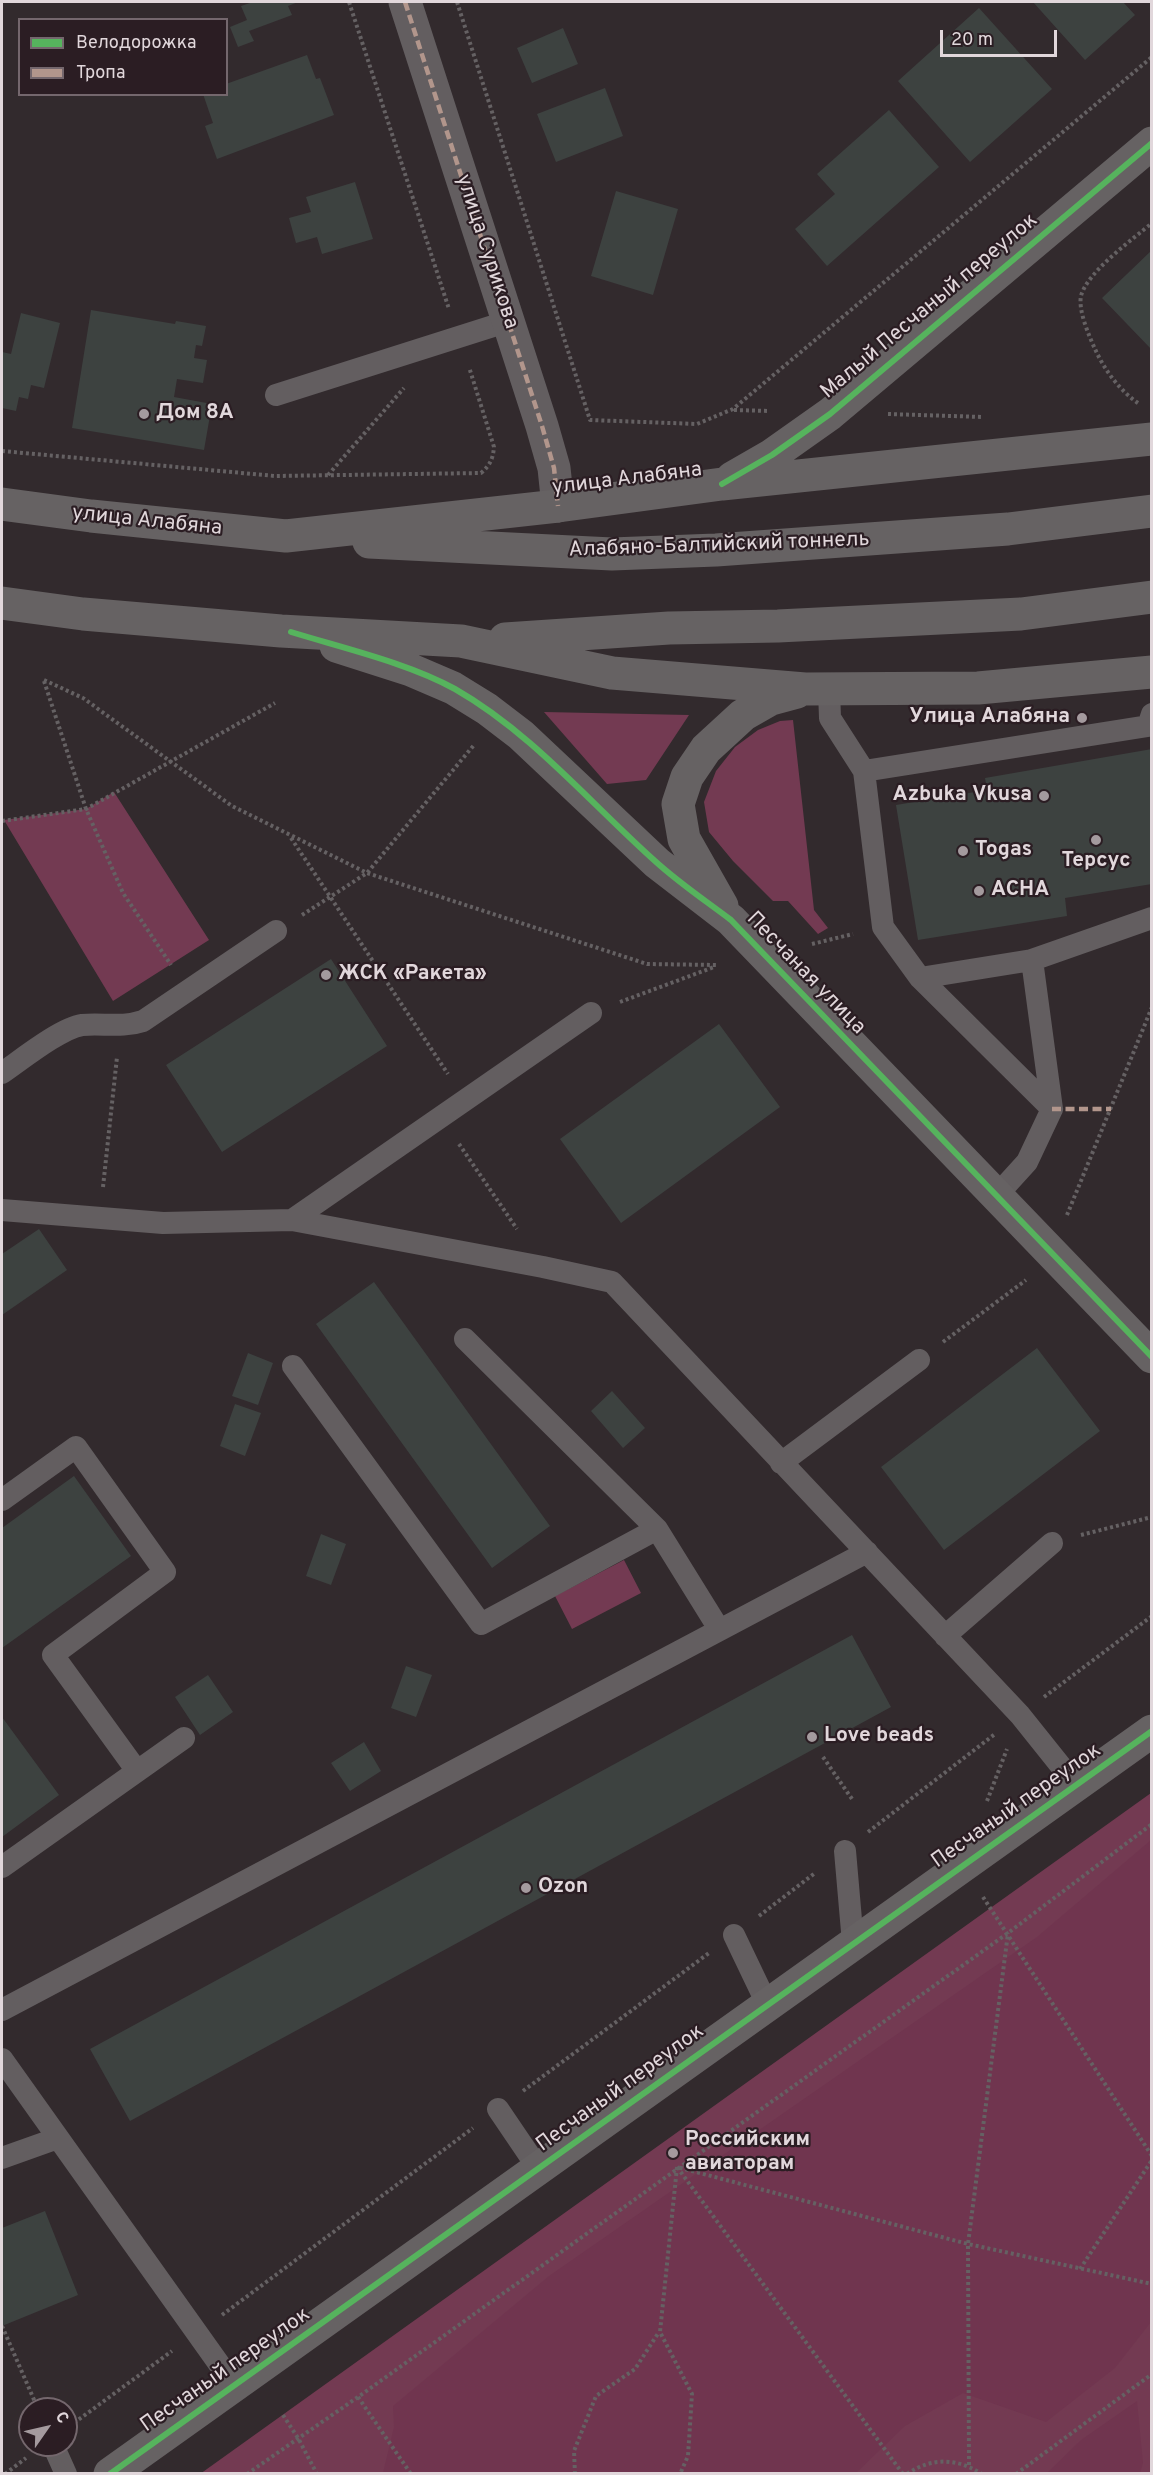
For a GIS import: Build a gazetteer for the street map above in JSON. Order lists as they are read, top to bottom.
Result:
{
  "streets": {
    "main road": [
      "Малый Песчаный переулок",
      "улица Алабяна",
      "Алабяно-Балтийский тоннель",
      "Песчаная улица",
      "Песчаный переулок"
    ],
    "street": ["улица Сурикова"]
  },
  "crossings": [
    ["улица Сурикова", "улица Алабяна"],
    ["Малый Песчаный переулок", "улица Алабяна"],
    ["улица Алабяна", "Алабяно-Балтийский тоннель"]
  ],
  "places": [
    "Дом 8А",
    "Улица Алабяна",
    "Azbuka Vkusa",
    "Терсус",
    "Togas",
    "АСНА",
    "ЖСК «Ракета»",
    "Love beads",
    "Ozon",
    "Российским авиаторам"
  ],
  "legend": ["Велодорожка", "Тропа"],
  "scale_bar": "20 m",
  "north": "top right"
}
